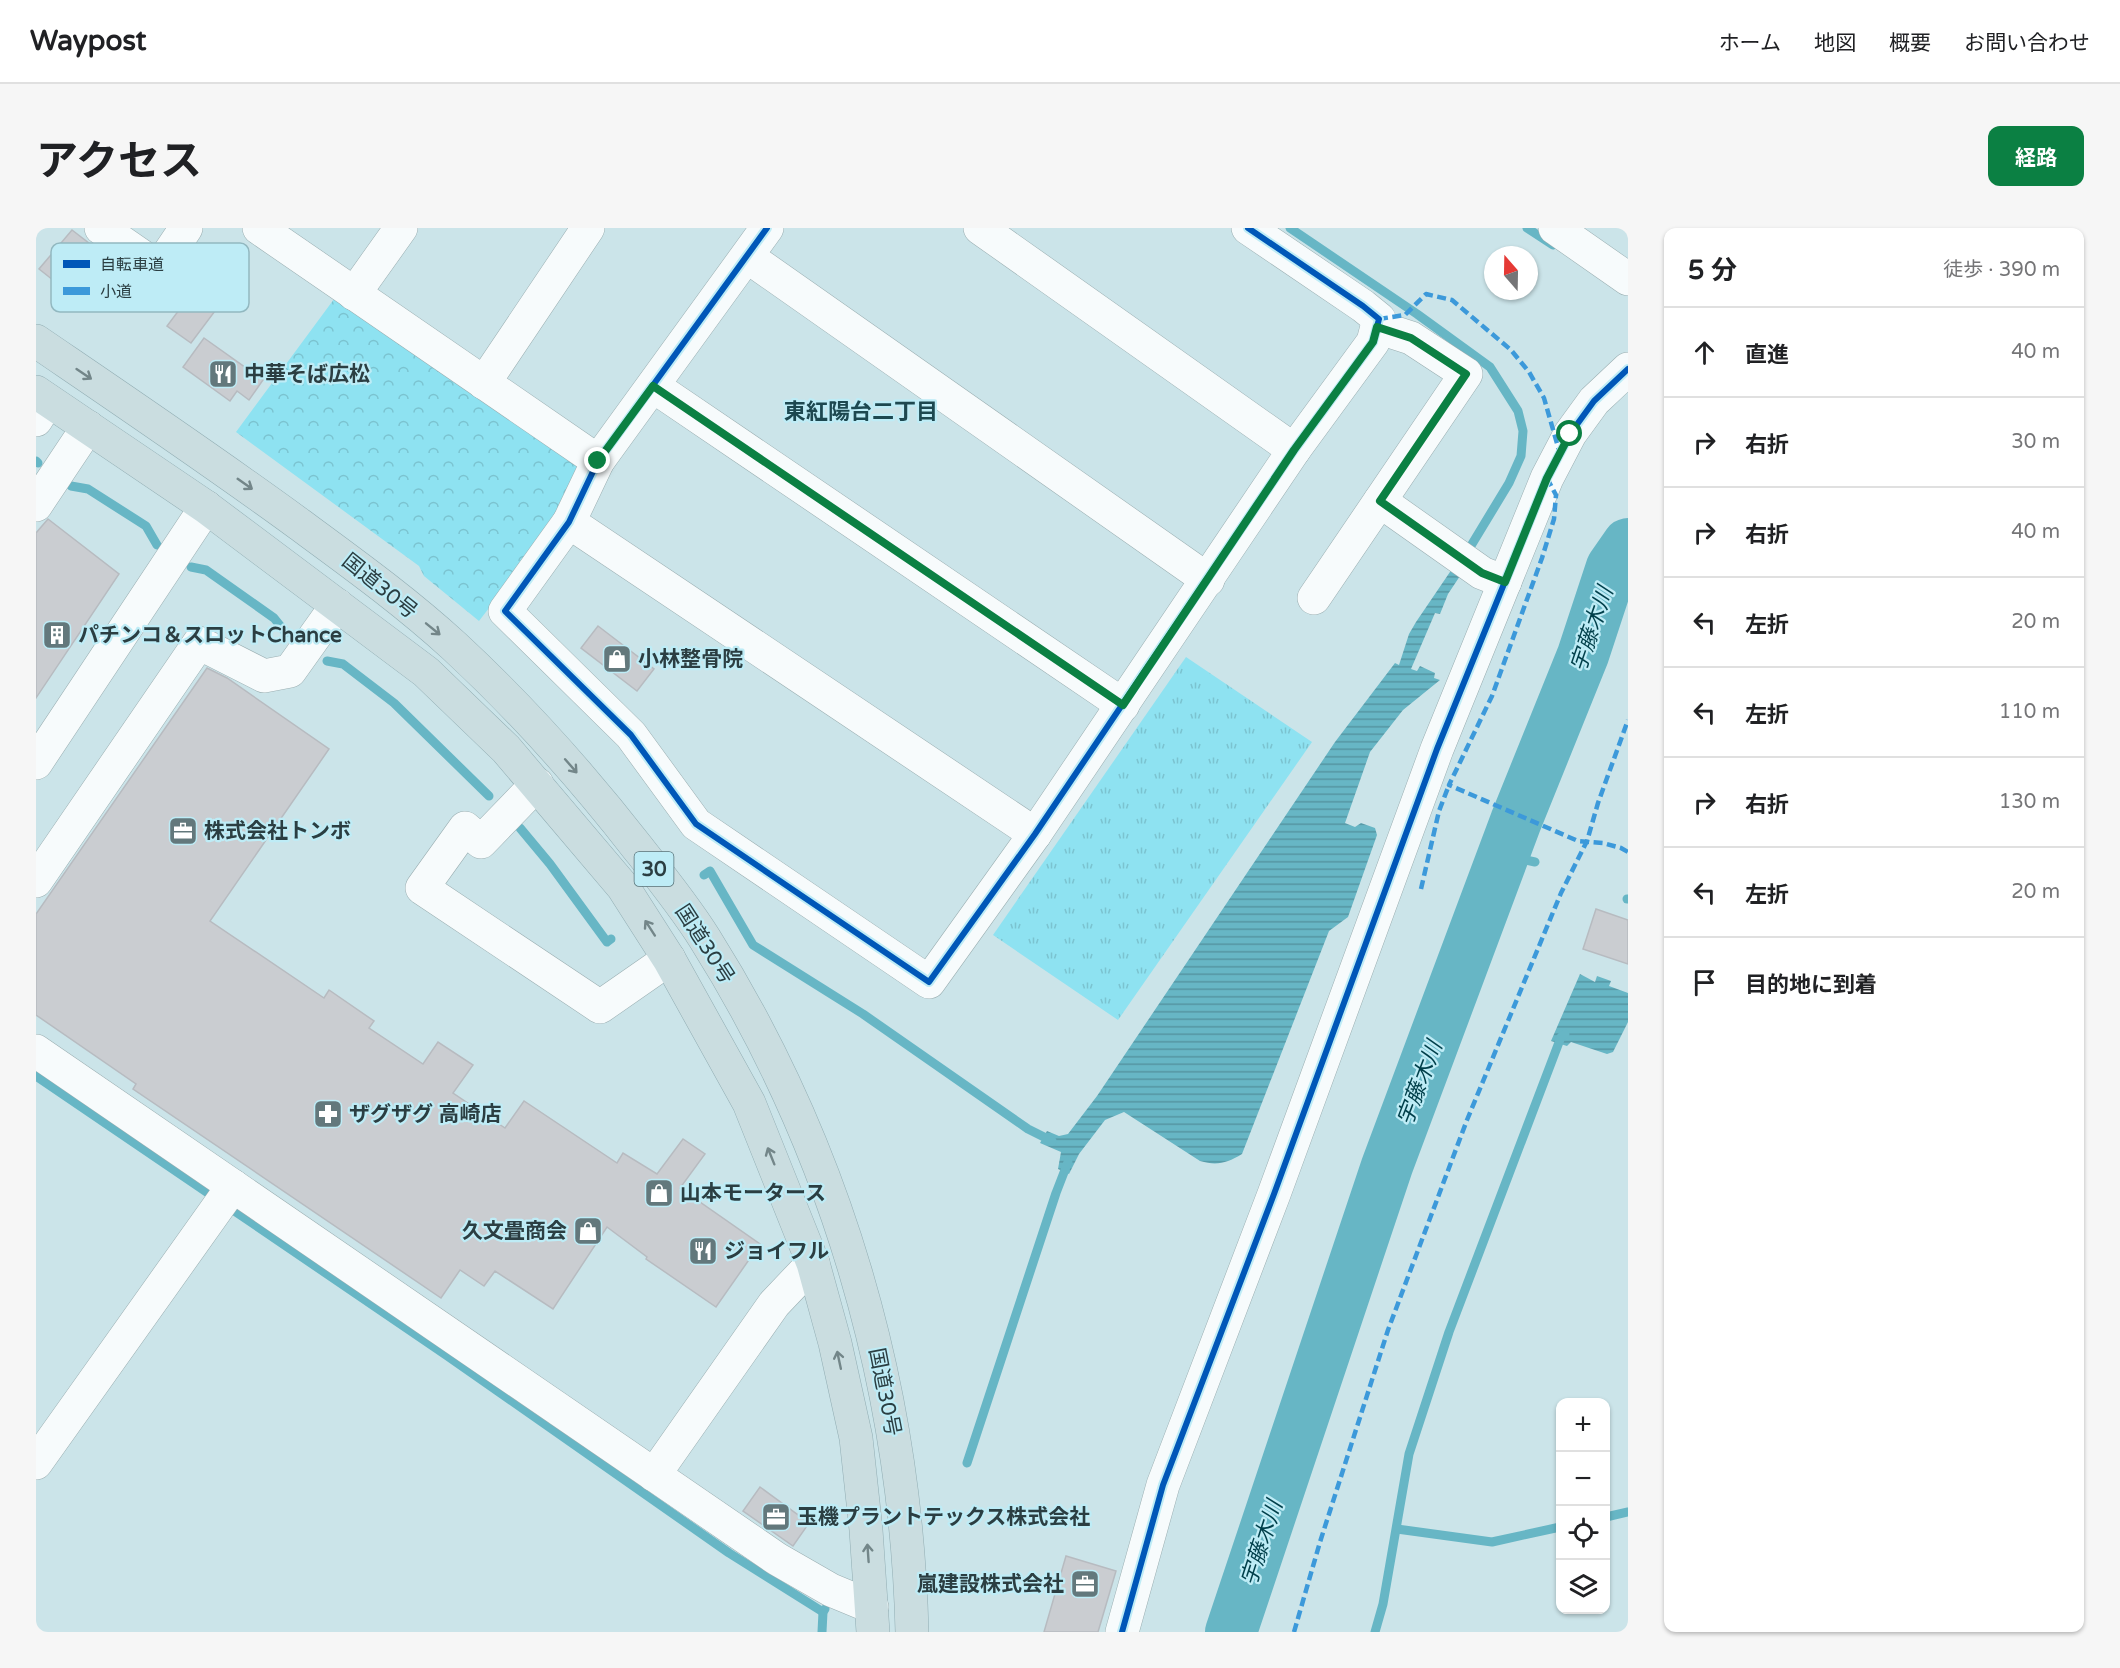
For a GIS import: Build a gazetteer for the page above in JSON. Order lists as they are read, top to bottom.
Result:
{
  "streets": {
    "highway": ["国道30号", "30"]
  },
  "districts": ["東紅陽台二丁目"],
  "water": ["宇藤木川"],
  "places": {
    "restaurant": ["中華そば広松", "ジョイフル"],
    "building": ["パチンコ＆スロットChance"],
    "shop": ["小林整骨院", "山本モータース", "久文畳商会"],
    "office": ["株式会社トンボ", "玉機プラントテックス株式会社", "嵐建設株式会社"],
    "pharmacy": ["ザグザグ 高崎店"]
  },
  "legend": ["自転車道", "小道"],
  "north": "top",
  "page": {
    "header": "Waypost",
    "nav": [
      "ホーム",
      "地図",
      "概要",
      "お問い合わせ"
    ],
    "title": "アクセス",
    "buttons": "経路",
    "heading": ["5 分", "徒歩 · 390 m"],
    "list": [
      ["直進", "40 m"],
      ["右折", "30 m"],
      ["右折", "40 m"],
      ["左折", "20 m"],
      ["左折", "110 m"],
      ["右折", "130 m"],
      ["左折", "20 m"],
      "目的地に到着"
    ],
    "map_buttons": ["+", "−"]
  }
}
